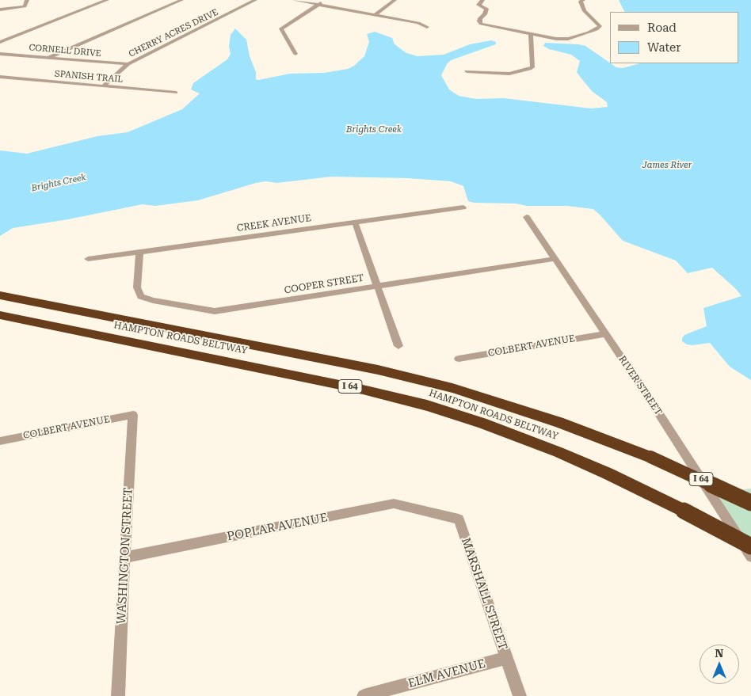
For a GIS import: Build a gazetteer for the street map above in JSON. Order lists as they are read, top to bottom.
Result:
{
  "streets": {
    "highway": ["HAMPTON ROADS BELTWAY", "I 64"],
    "street": [
      "CHERRY ACRES DRIVE",
      "CORNELL DRIVE",
      "SPANISH TRAIL",
      "CREEK AVENUE",
      "COOPER STREET",
      "COLBERT AVENUE",
      "RIVER STREET",
      "POPLAR AVENUE",
      "WASHINGTON STREET",
      "MARSHALL STREET",
      "ELM AVENUE"
    ]
  },
  "crossings": [
    ["CHERRY ACRES DRIVE", "CORNELL DRIVE"],
    ["CHERRY ACRES DRIVE", "SPANISH TRAIL"],
    ["CREEK AVENUE", "COOPER STREET"],
    ["COOPER STREET", "RIVER STREET"],
    ["COLBERT AVENUE", "RIVER STREET"],
    ["COLBERT AVENUE", "WASHINGTON STREET"],
    ["POPLAR AVENUE", "WASHINGTON STREET"],
    ["POPLAR AVENUE", "MARSHALL STREET"],
    ["MARSHALL STREET", "ELM AVENUE"]
  ],
  "water": ["Brights Creek", "James River"],
  "legend": ["Road", "Water"],
  "north": "top"
}
